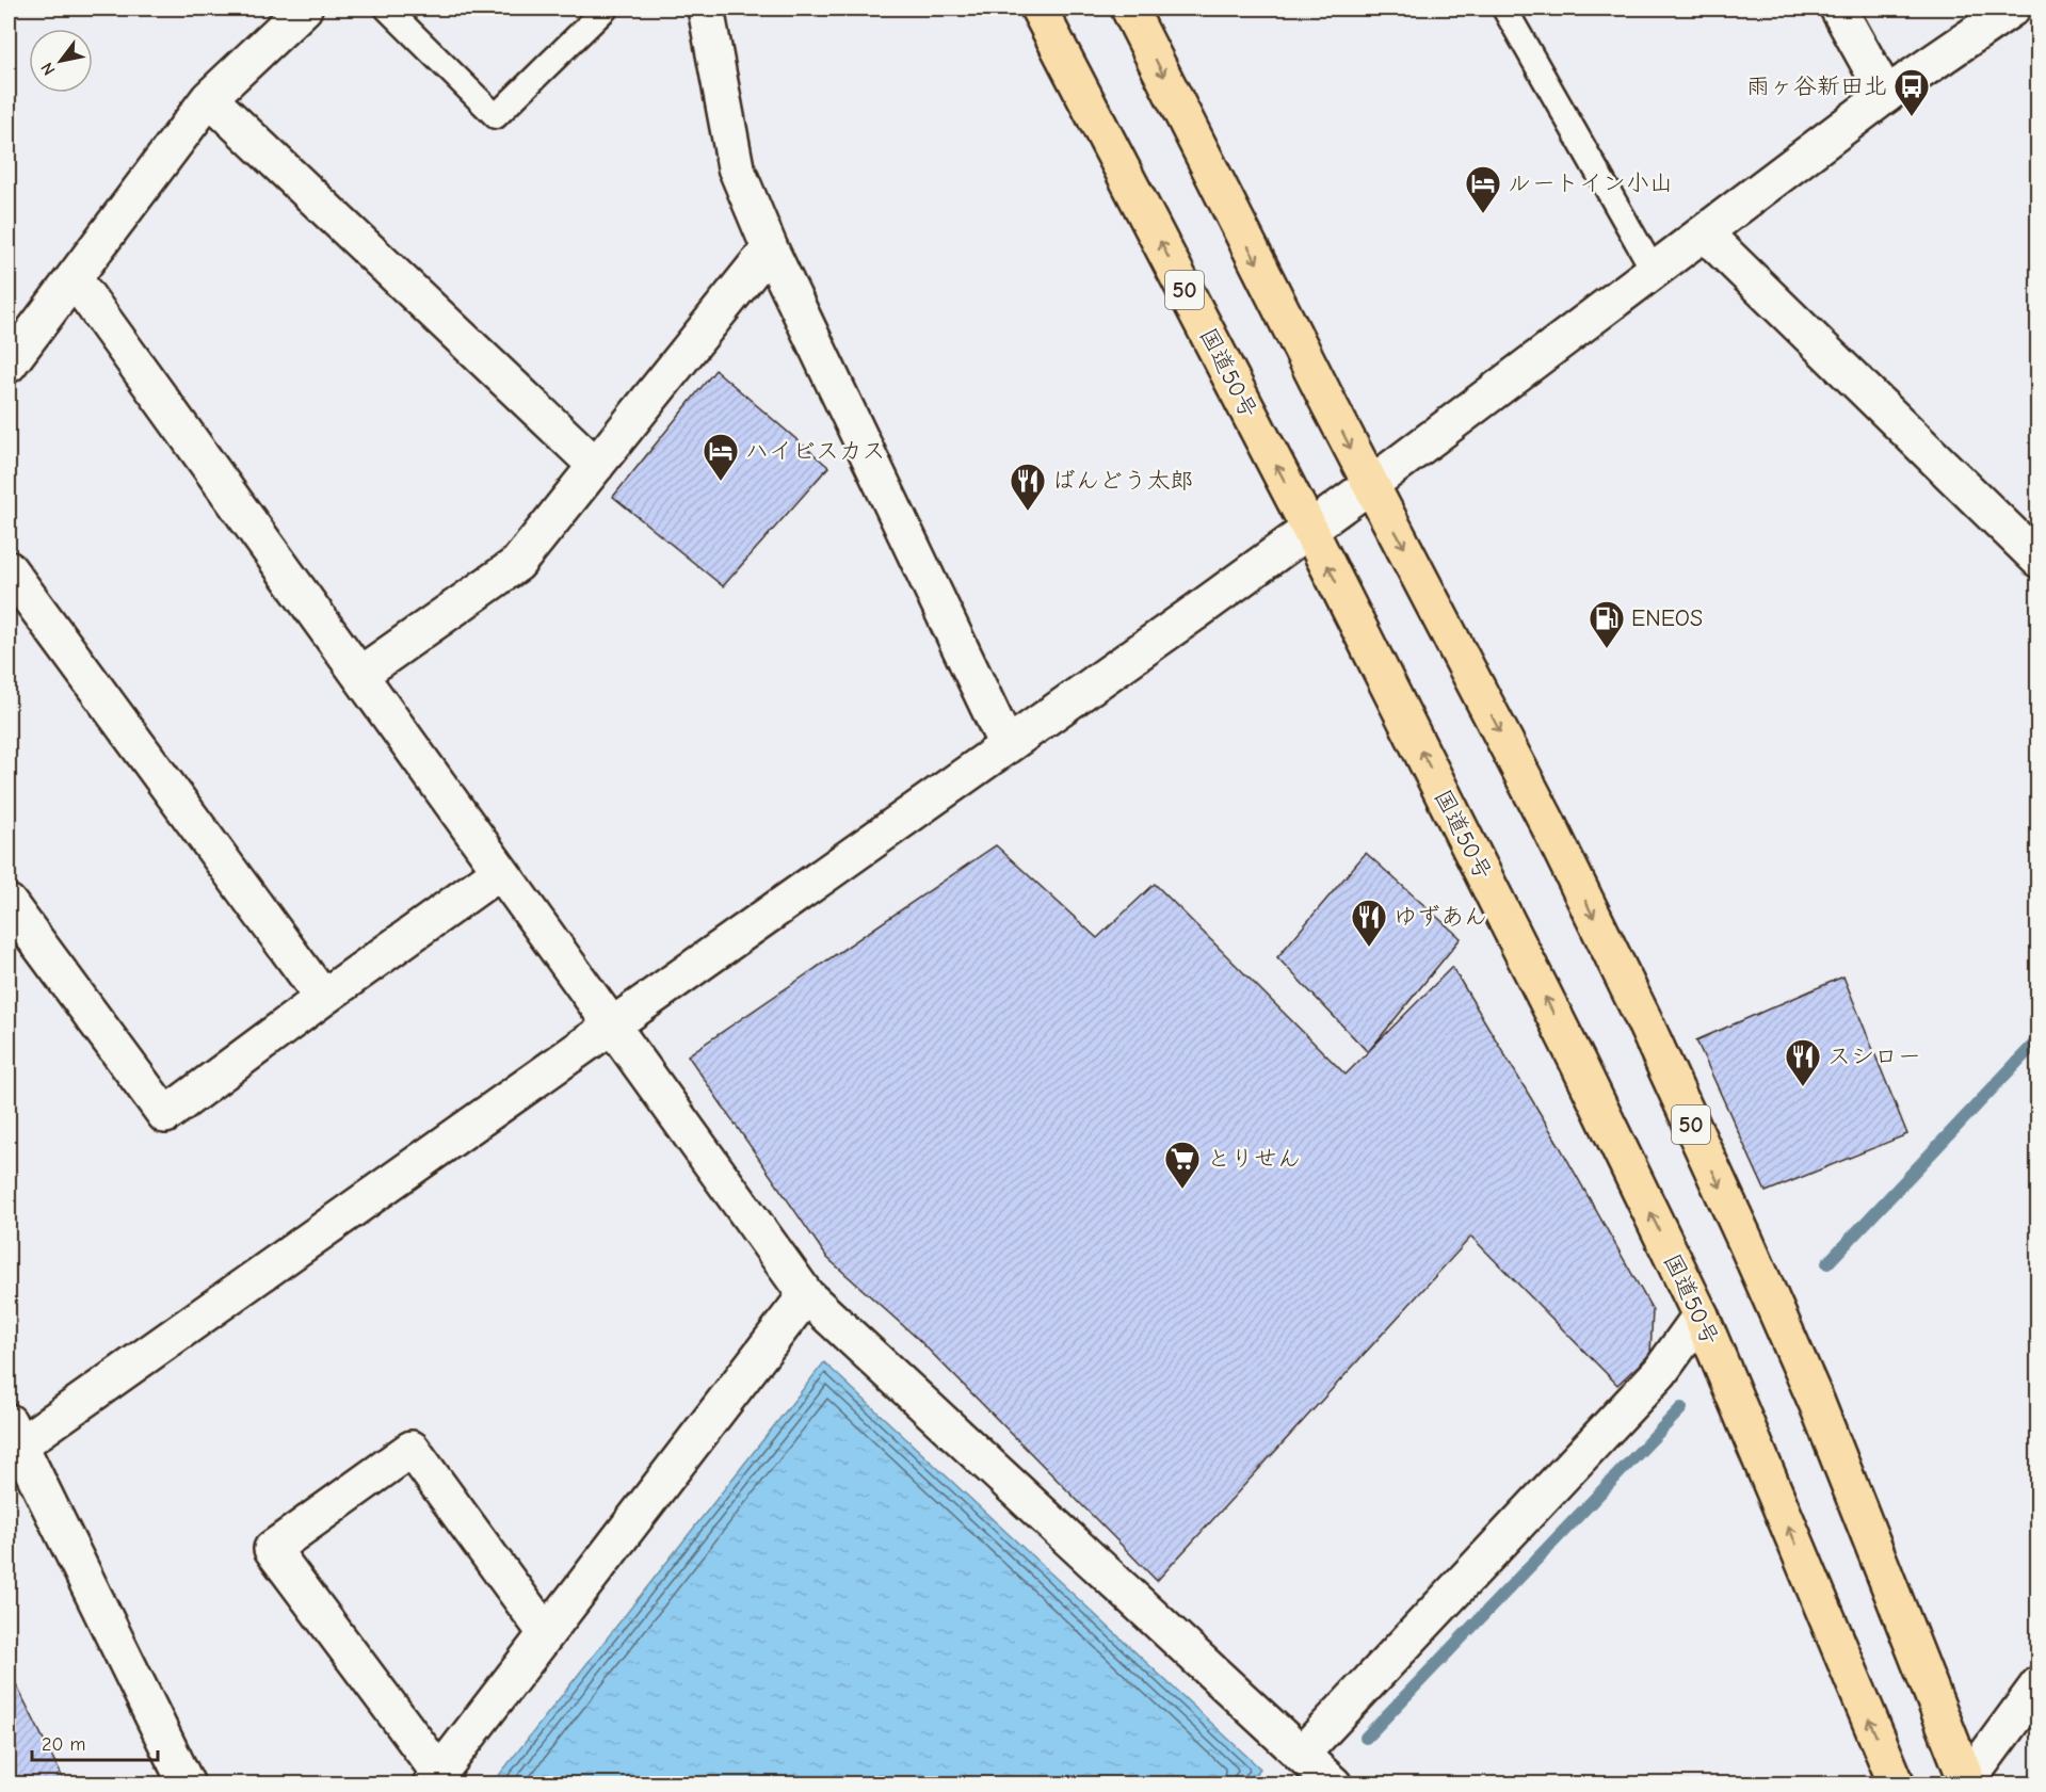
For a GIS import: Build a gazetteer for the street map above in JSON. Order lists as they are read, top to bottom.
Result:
{
  "streets": {
    "highway": ["50", "国道50号"]
  },
  "places": {
    "bus stop": ["雨ヶ谷新田北"],
    "hotel": ["ルートイン小山", "ハイビスカス"],
    "restaurant": ["ばんどう太郎", "ゆずあん", "スシロー"],
    "fuel station": ["ENEOS"],
    "supermarket": ["とりせん"]
  },
  "scale_bar": "20 m",
  "north": "bottom left"
}
